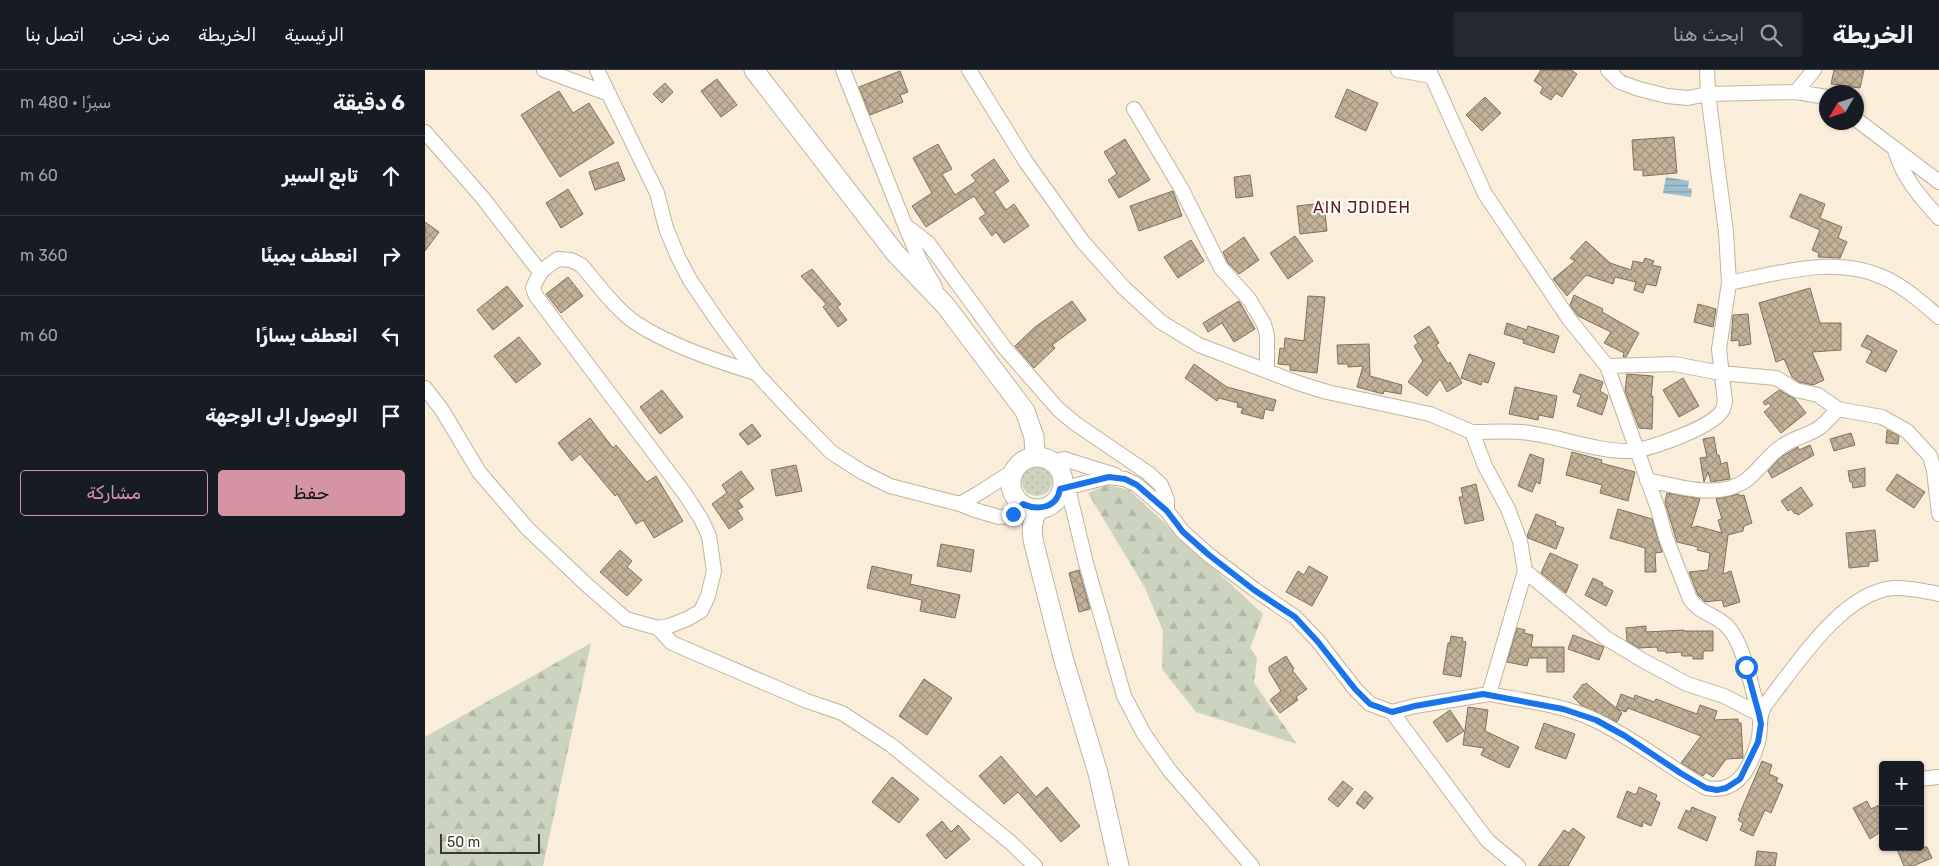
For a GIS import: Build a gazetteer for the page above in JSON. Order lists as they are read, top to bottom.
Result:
{
  "districts": ["AIN JDIDEH"],
  "scale_bar": "50 m",
  "north": "bottom left",
  "page": {
    "header": "الخريطة",
    "search": "ابحث هنا",
    "nav": [
      "الرئيسية",
      "الخريطة",
      "من نحن",
      "اتصل بنا"
    ],
    "heading": ["6 دقيقة", "سيرًا · 480 m"],
    "list": [
      ["تابع السير", "60 m"],
      ["انعطف يمينًا", "360 m"],
      ["انعطف يسارًا", "60 m"],
      "الوصول إلى الوجهة"
    ],
    "buttons": ["حفظ", "مشاركة"],
    "map_buttons": ["+", "−"],
    "scale": "50 m"
  }
}
